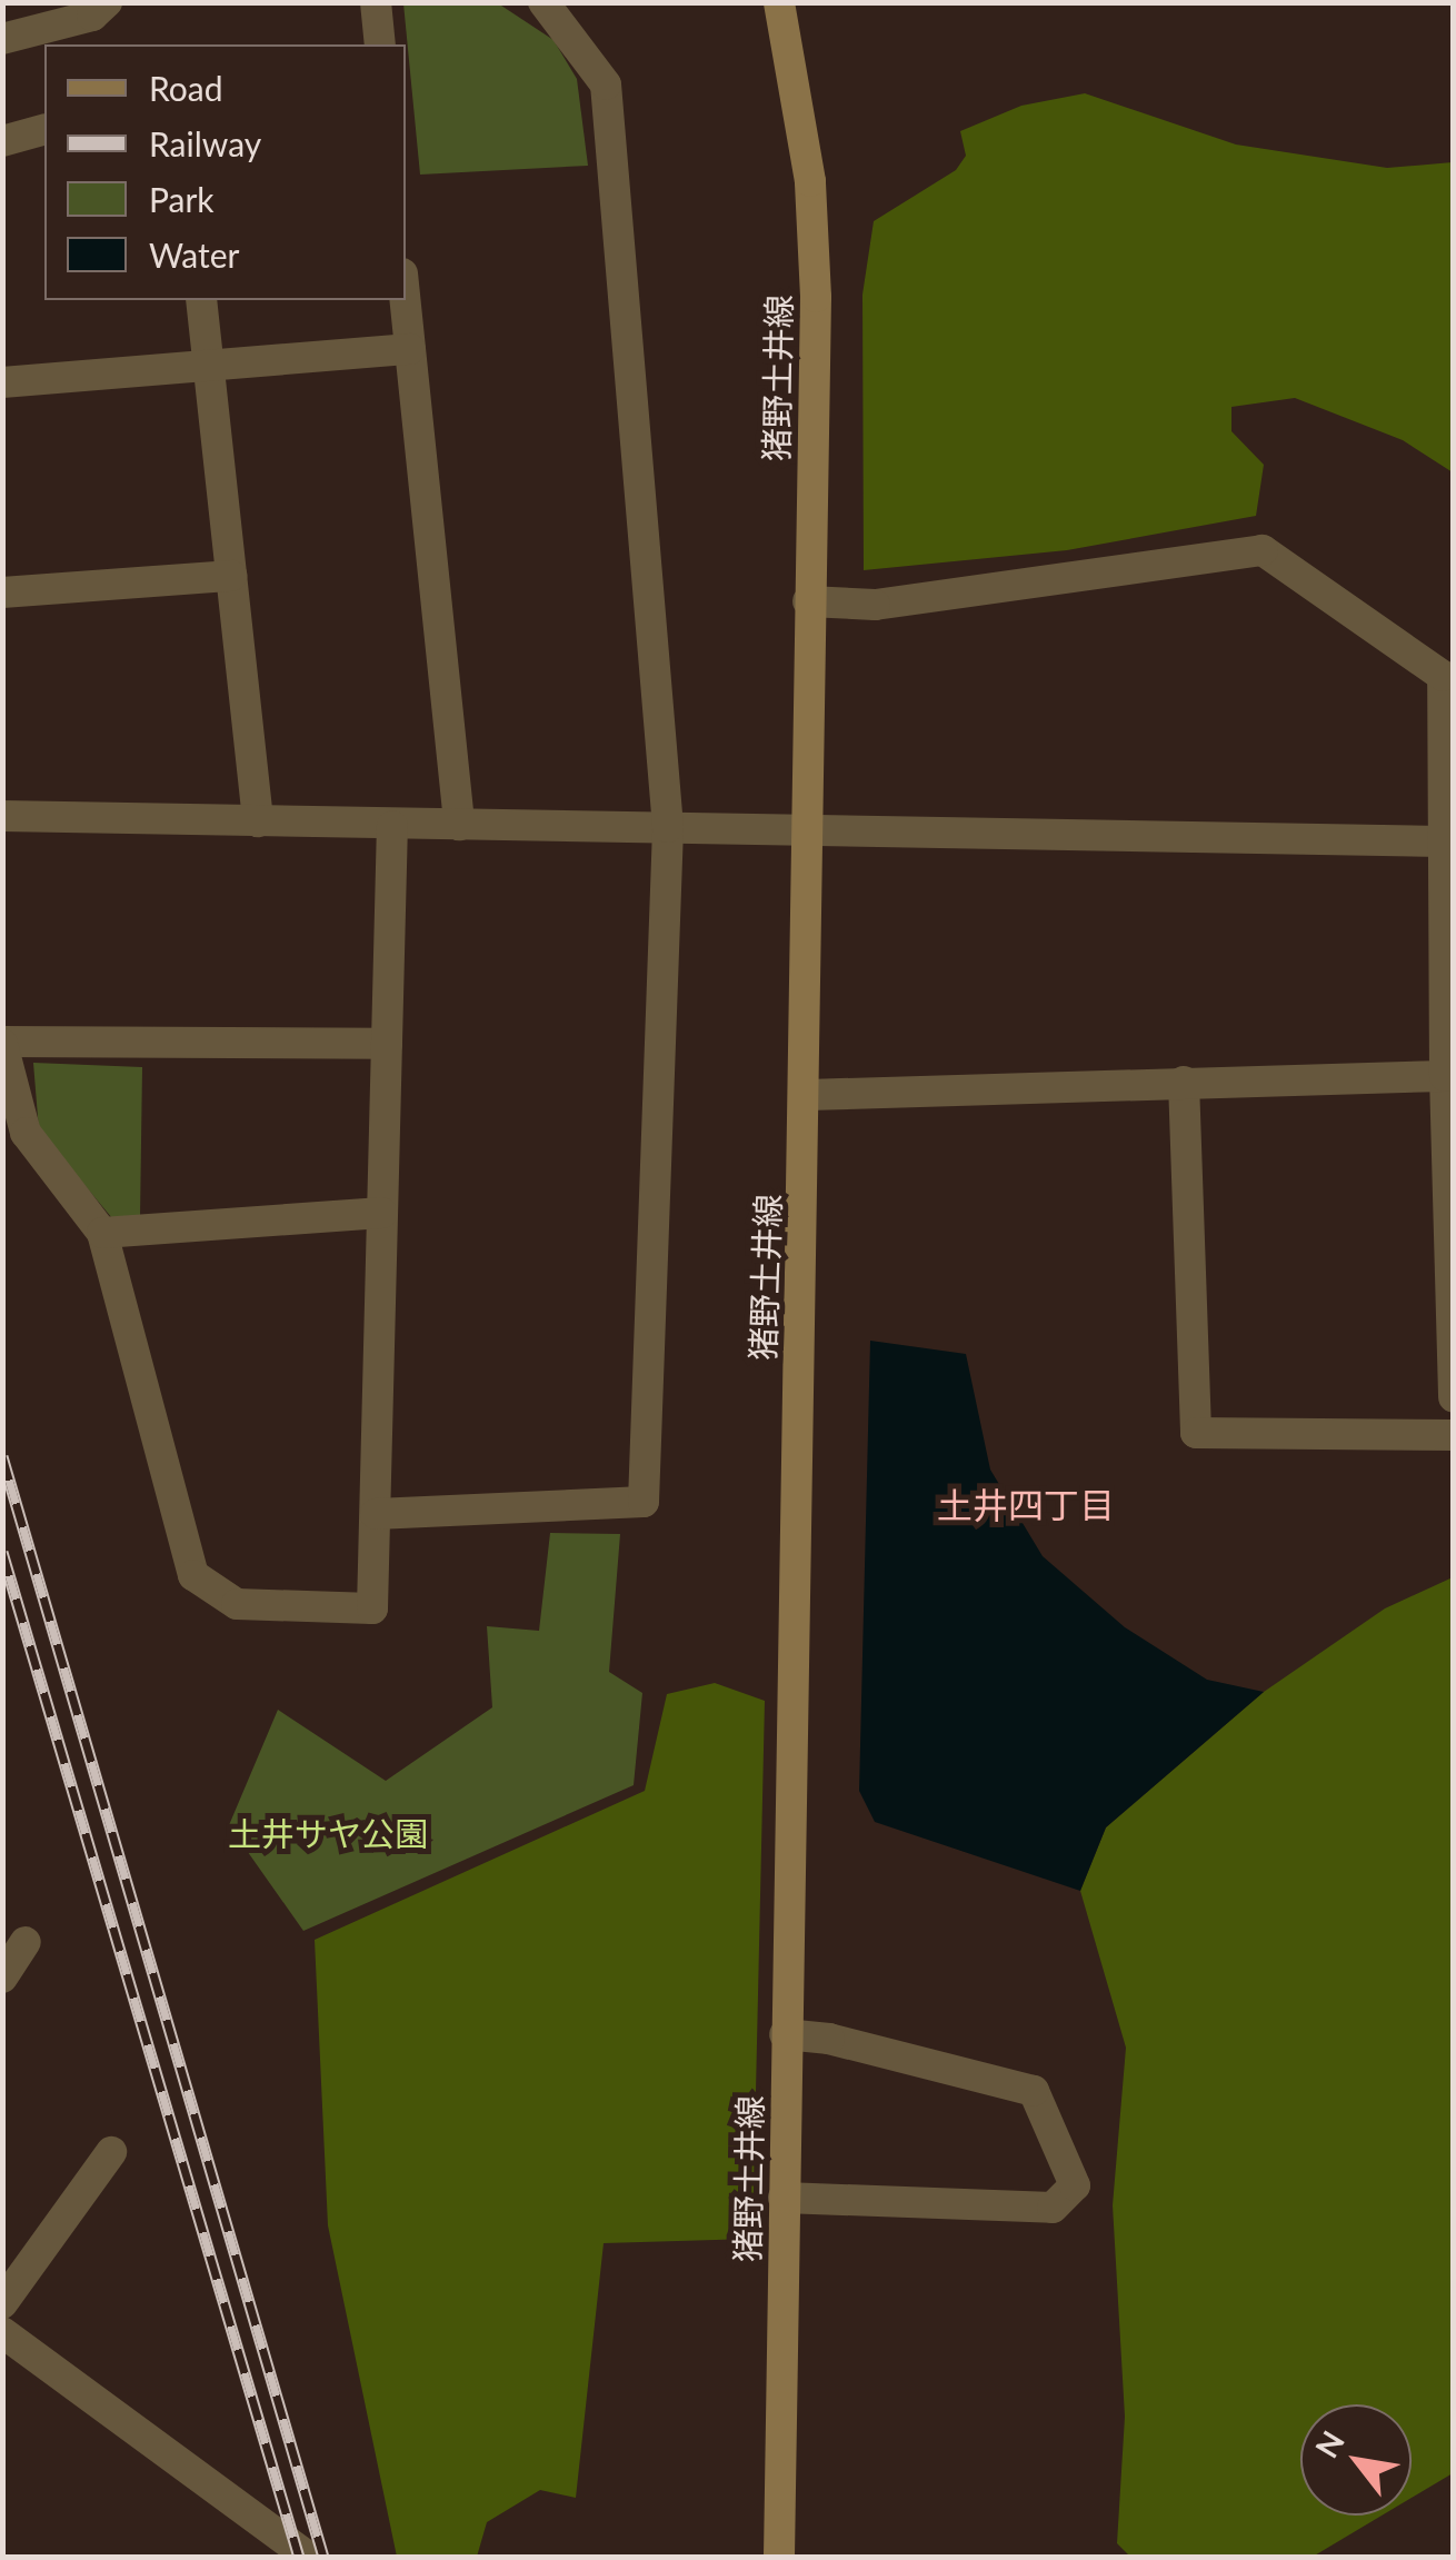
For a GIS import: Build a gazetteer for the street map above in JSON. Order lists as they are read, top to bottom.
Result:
{
  "streets": {
    "main road": ["猪野土井線"]
  },
  "districts": ["土井四丁目"],
  "parks": ["土井サヤ公園"],
  "legend": [
    "Road",
    "Railway",
    "Park",
    "Water"
  ],
  "north": "top left"
}
